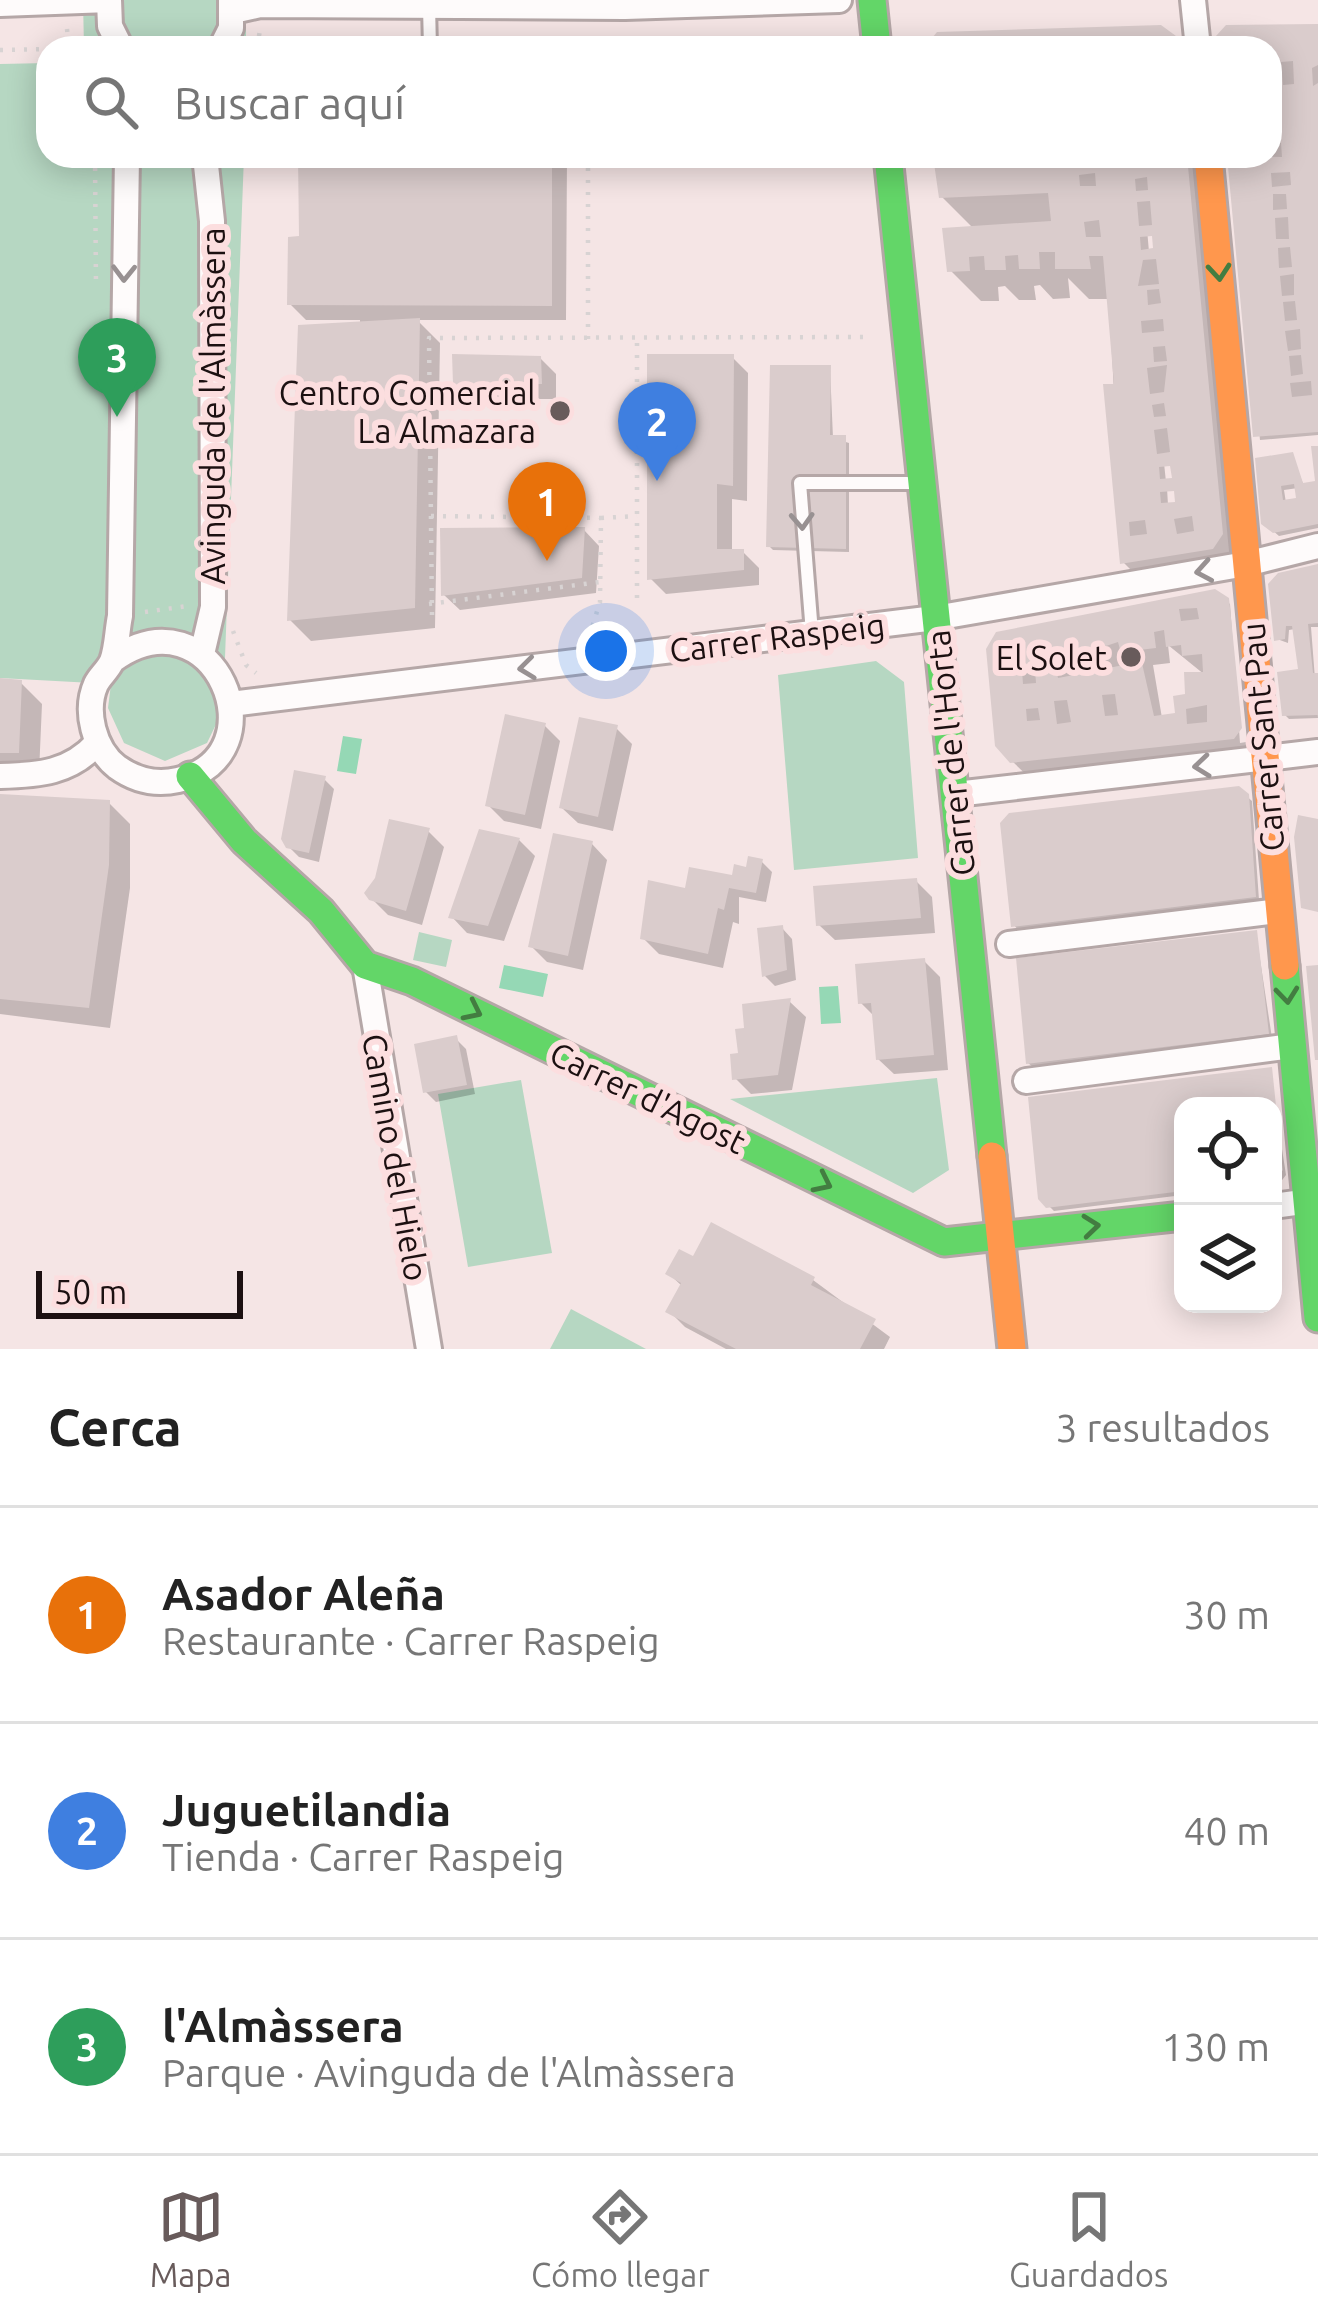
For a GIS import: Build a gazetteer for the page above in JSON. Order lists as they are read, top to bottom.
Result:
{
  "streets": {
    "street": [
      "Avinguda de l'Almàssera",
      "Carrer Raspeig",
      "Carrer Sant Pau",
      "Carrer de l'Horta",
      "Carrer d'Agost",
      "Camino del Hielo"
    ]
  },
  "crossings": [
    ["Avinguda de l'Almàssera", "Carrer Raspeig"],
    ["Carrer Raspeig", "Carrer Sant Pau"],
    ["Carrer Raspeig", "Carrer de l'Horta"],
    ["Carrer de l'Horta", "Carrer d'Agost"],
    ["Carrer d'Agost", "Camino del Hielo"]
  ],
  "one_way": ["Carrer Sant Pau", "Carrer d'Agost"],
  "places": ["Centro Comercial La Almazara", "El Solet"],
  "scale_bar": "50 m",
  "page": {
    "search": "Buscar aquí",
    "pins": ["3", "2", "1"],
    "scale": "50 m",
    "heading": ["Cerca", "3 resultados"],
    "list": [
      {
        "mark": "1",
        "name": "Asador Aleña",
        "note": "Restaurante · Carrer Raspeig",
        "value": "30 m"
      },
      {
        "mark": "2",
        "name": "Juguetilandia",
        "note": "Tienda · Carrer Raspeig",
        "value": "40 m"
      },
      {
        "mark": "3",
        "name": "l'Almàssera",
        "note": "Parque · Avinguda de l'Almàssera",
        "value": "130 m"
      }
    ],
    "nav": ["Mapa", "Cómo llegar", "Guardados"]
  }
}
